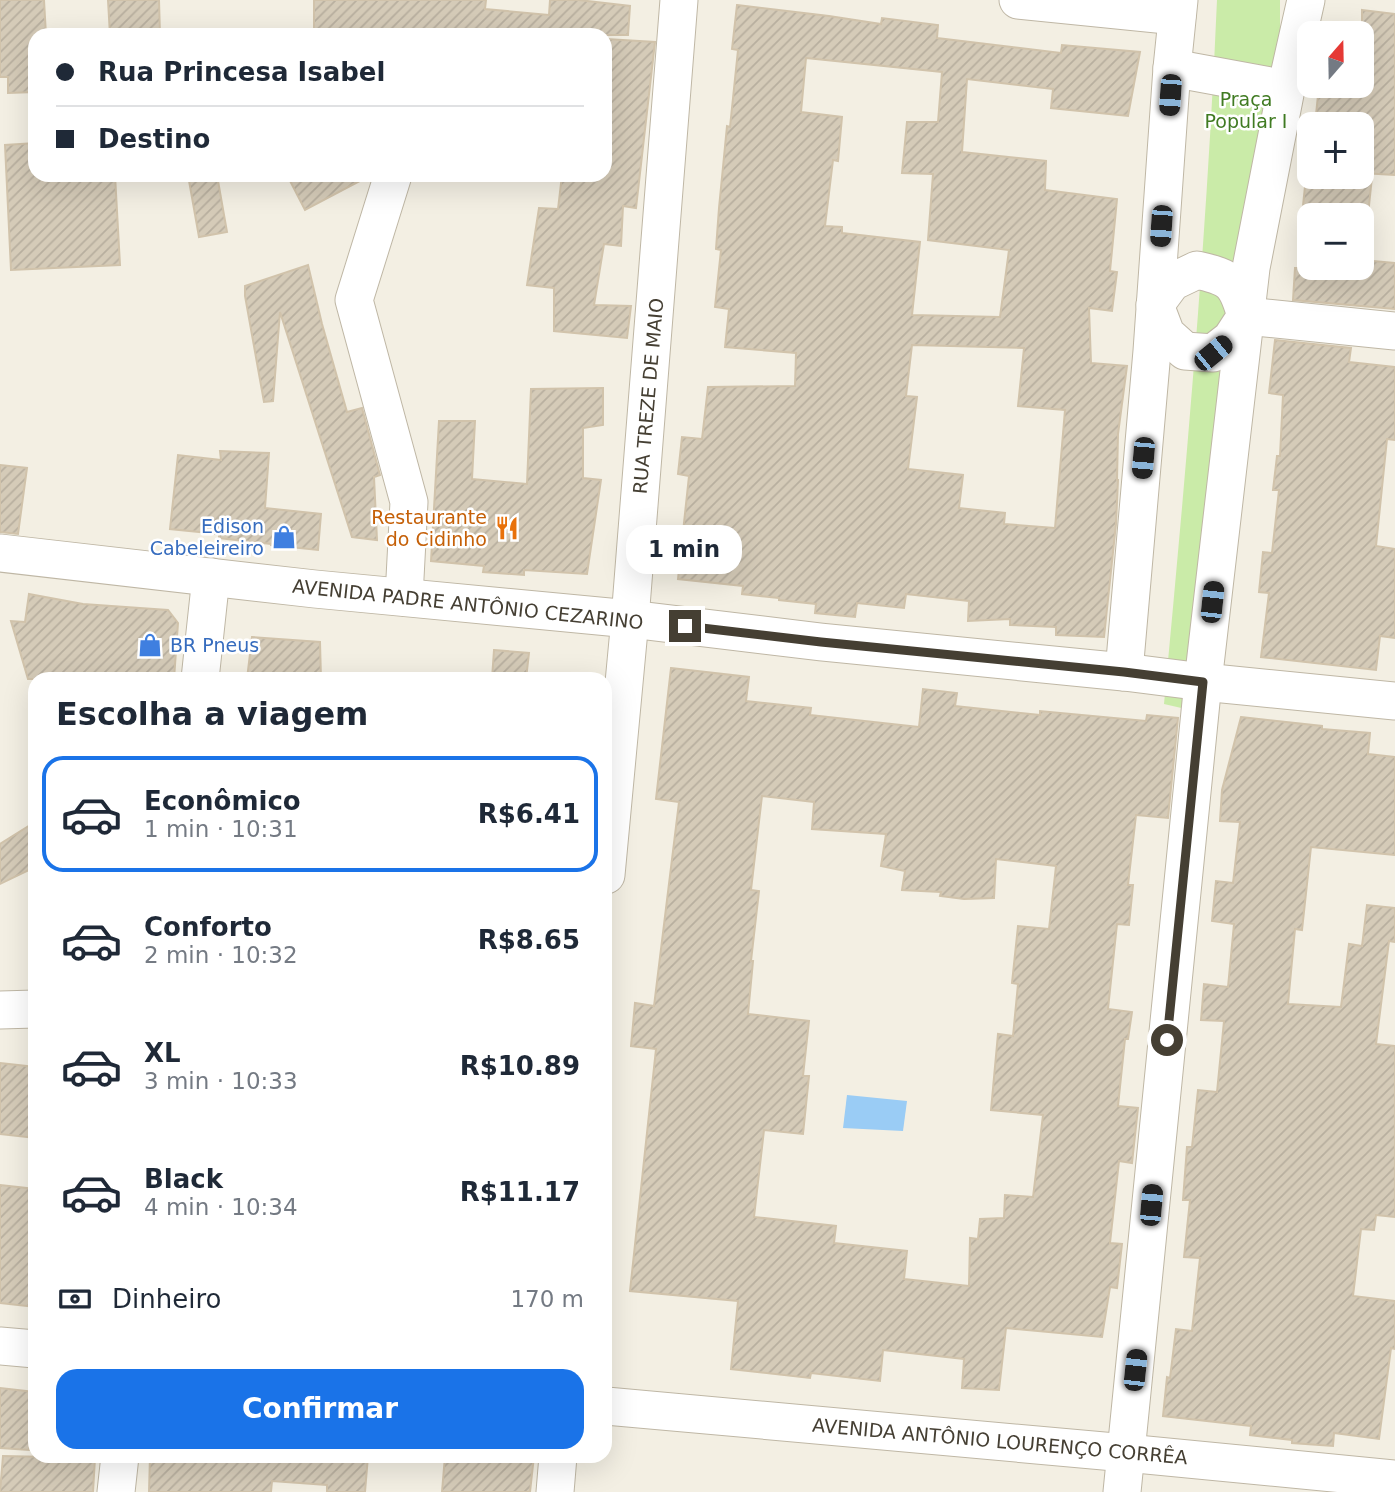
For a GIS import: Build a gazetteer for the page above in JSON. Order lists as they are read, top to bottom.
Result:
{
  "streets": {
    "street": ["RUA TREZE DE MAIO", "AVENIDA PADRE ANTÔNIO CEZARINO", "AVENIDA ANTÔNIO LOURENÇO CORRÊA"]
  },
  "crossings": [
    ["RUA TREZE DE MAIO", "AVENIDA PADRE ANTÔNIO CEZARINO"]
  ],
  "parks": ["Praça Popular I"],
  "places": {
    "restaurant": ["Restaurante do Cidinho"],
    "shop": ["Edison Cabeleireiro", "BR Pneus"]
  },
  "north": "top",
  "page": {
    "map_buttons": ["+", "−"],
    "banner": ["Rua Princesa Isabel", "Destino"],
    "bubble": "1 min",
    "heading": "Escolha a viagem",
    "list": [
      {
        "name": "Econômico",
        "note": "1 min · 10:31",
        "value": "R$6.41"
      },
      {
        "name": "Conforto",
        "note": "2 min · 10:32",
        "value": "R$8.65"
      },
      {
        "name": "XL",
        "note": "3 min · 10:33",
        "value": "R$10.89"
      },
      {
        "name": "Black",
        "note": "4 min · 10:34",
        "value": "R$11.17"
      }
    ],
    "pay": ["Dinheiro", "170 m"],
    "buttons": "Confirmar"
  }
}
